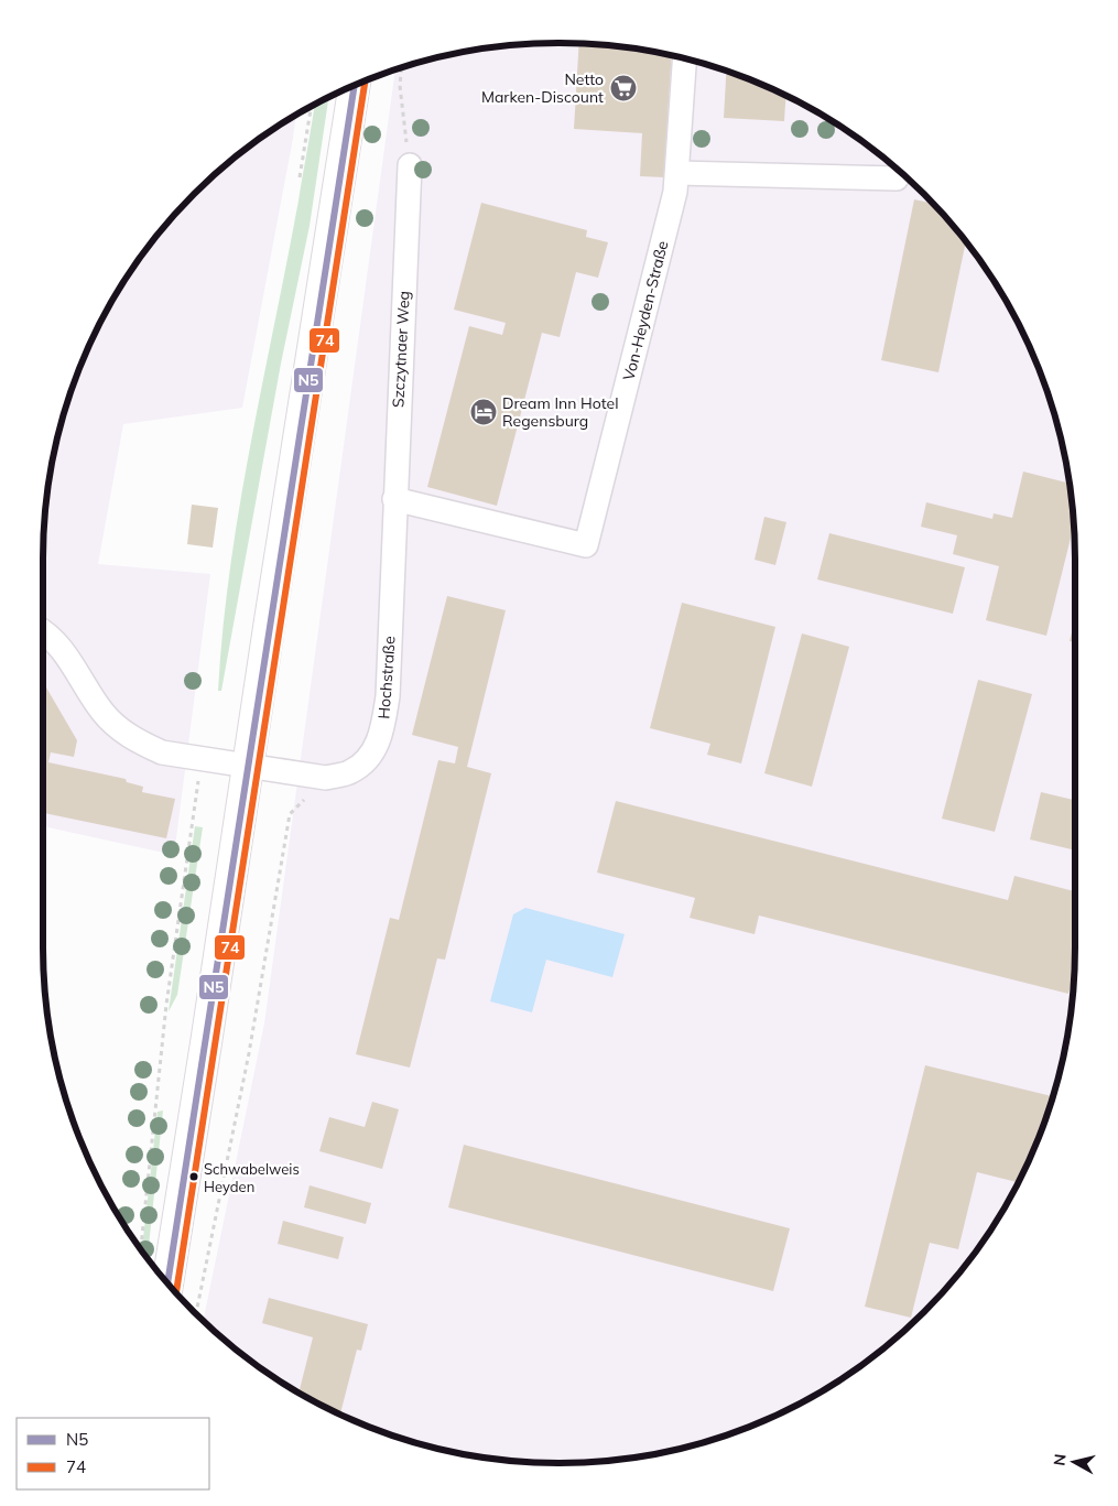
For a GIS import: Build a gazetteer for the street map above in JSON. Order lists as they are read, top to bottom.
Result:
{
  "streets": {
    "street": ["Von-Heyden-Straße", "Szczytnaer Weg", "Hochstraße"]
  },
  "crossings": [
    ["Von-Heyden-Straße", "Szczytnaer Weg"],
    ["Szczytnaer Weg", "Hochstraße"]
  ],
  "places": {
    "supermarket": ["Netto Marken-Discount"],
    "hotel": ["Dream Inn Hotel Regensburg"],
    "other": ["Schwabelweis Heyden"]
  },
  "lines": ["transit line 74", "transit line N5"],
  "legend": ["N5", "74"],
  "north": "left"
}
